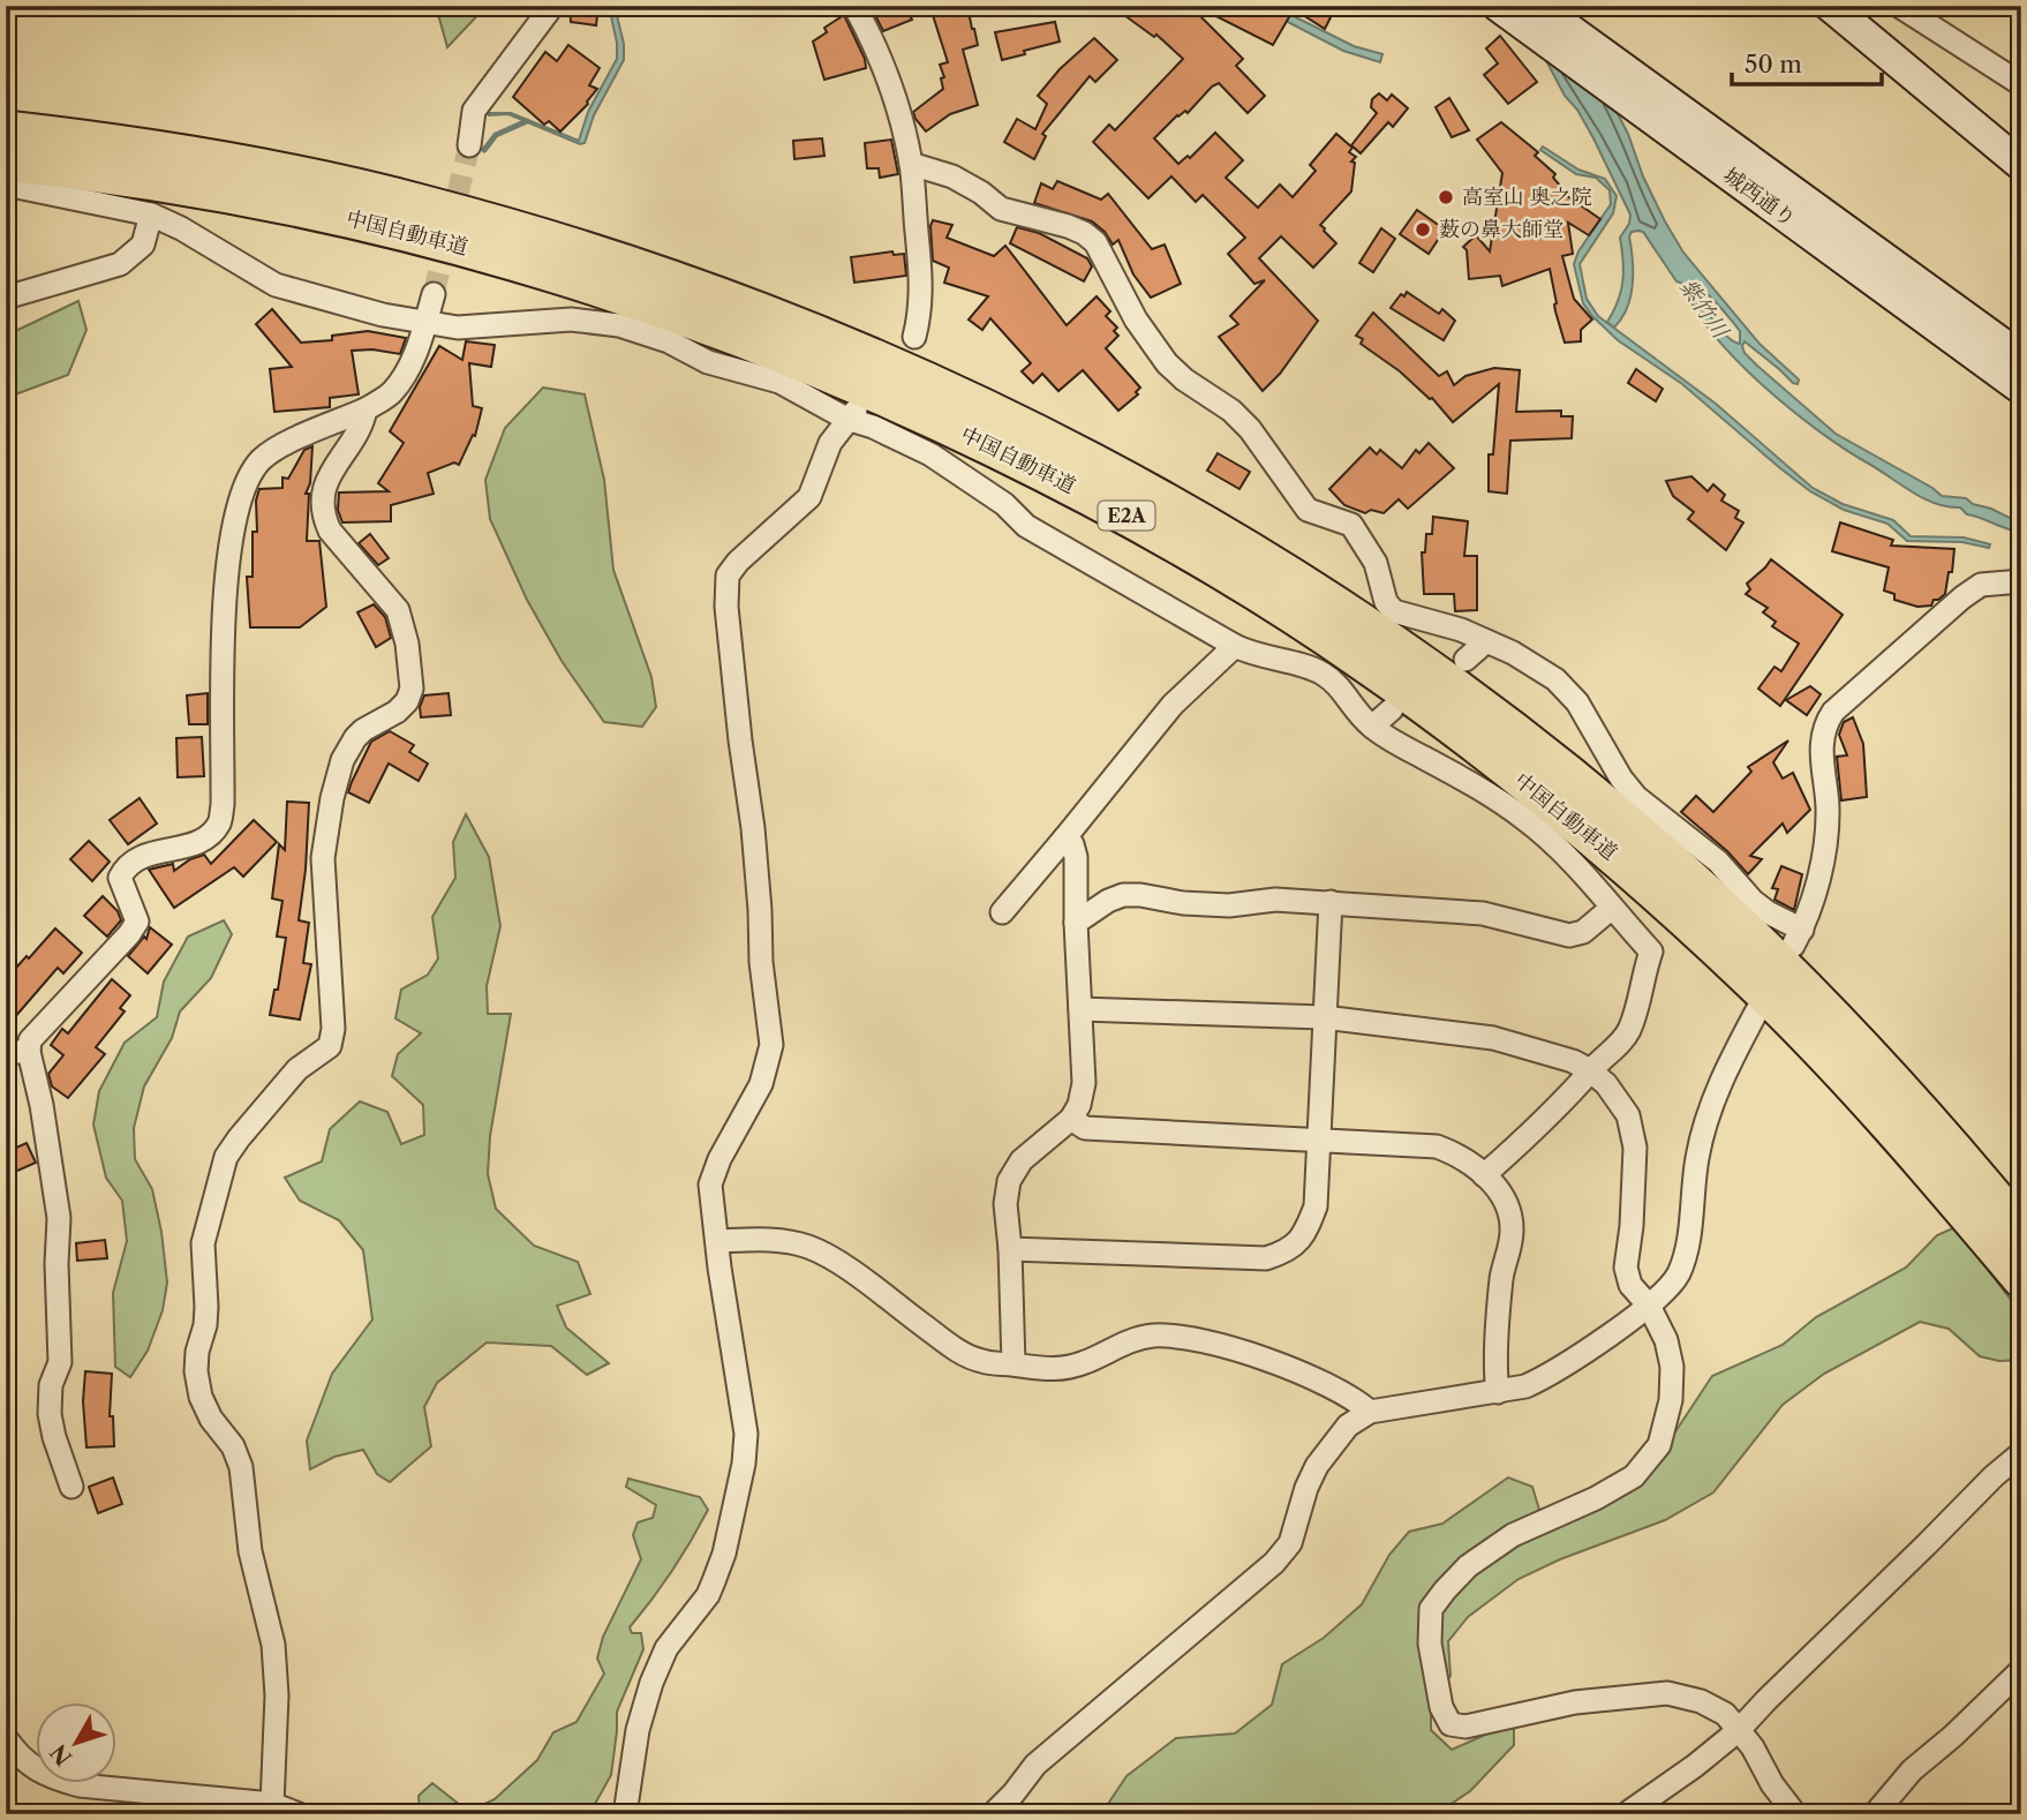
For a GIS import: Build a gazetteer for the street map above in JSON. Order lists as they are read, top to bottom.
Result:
{
  "streets": {
    "highway": ["中国自動車道", "E2A"],
    "street": ["城西通り"]
  },
  "water": ["紫竹川"],
  "places": ["高室山 奥之院", "薮の鼻大師堂"],
  "scale_bar": "50 m",
  "north": "bottom left"
}
